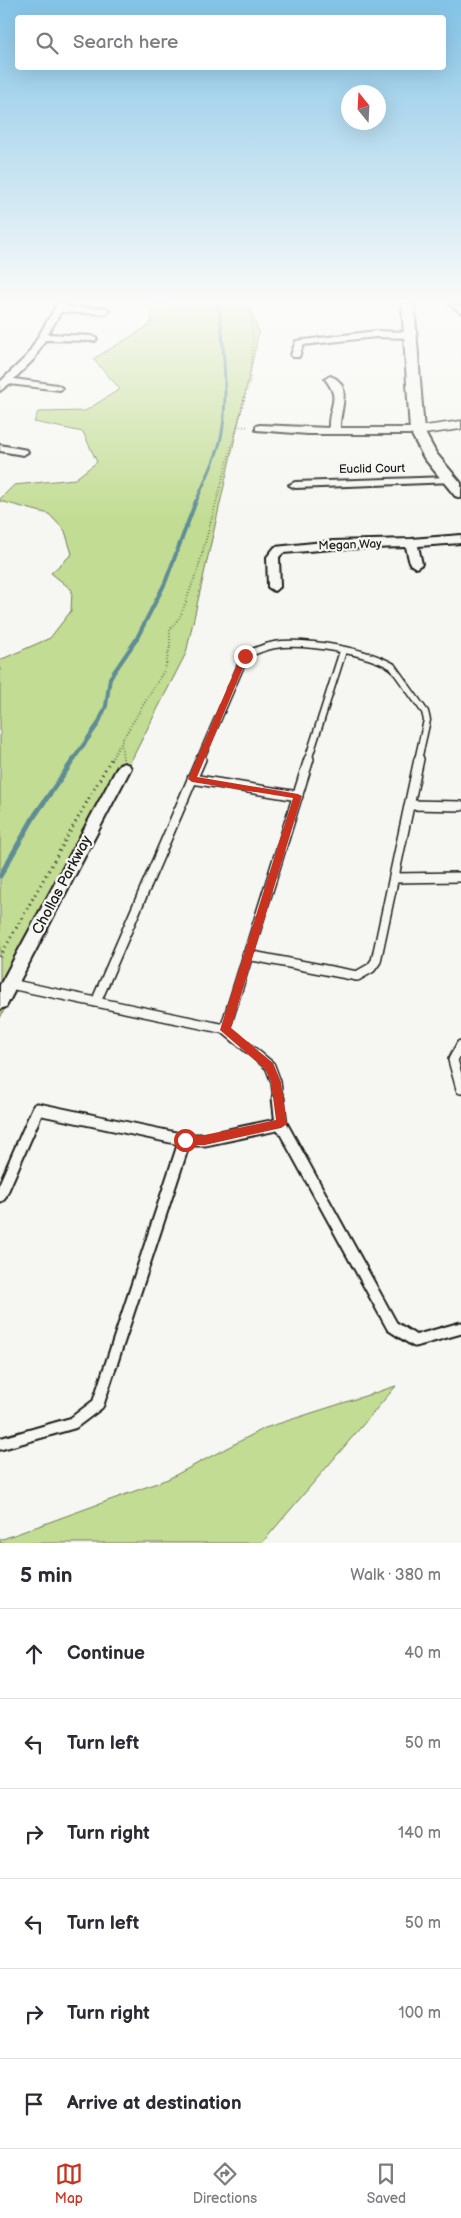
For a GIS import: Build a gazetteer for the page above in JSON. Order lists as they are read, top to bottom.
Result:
{
  "streets": {
    "street": ["Euclid Court", "Megan Way", "Chollas Parkway"]
  },
  "north": "top",
  "page": {
    "search": "Search here",
    "heading": ["5 min", "Walk · 380 m"],
    "list": [
      ["Continue", "40 m"],
      ["Turn left", "50 m"],
      ["Turn right", "140 m"],
      ["Turn left", "50 m"],
      ["Turn right", "100 m"],
      "Arrive at destination"
    ],
    "nav": ["Map", "Directions", "Saved"]
  }
}
